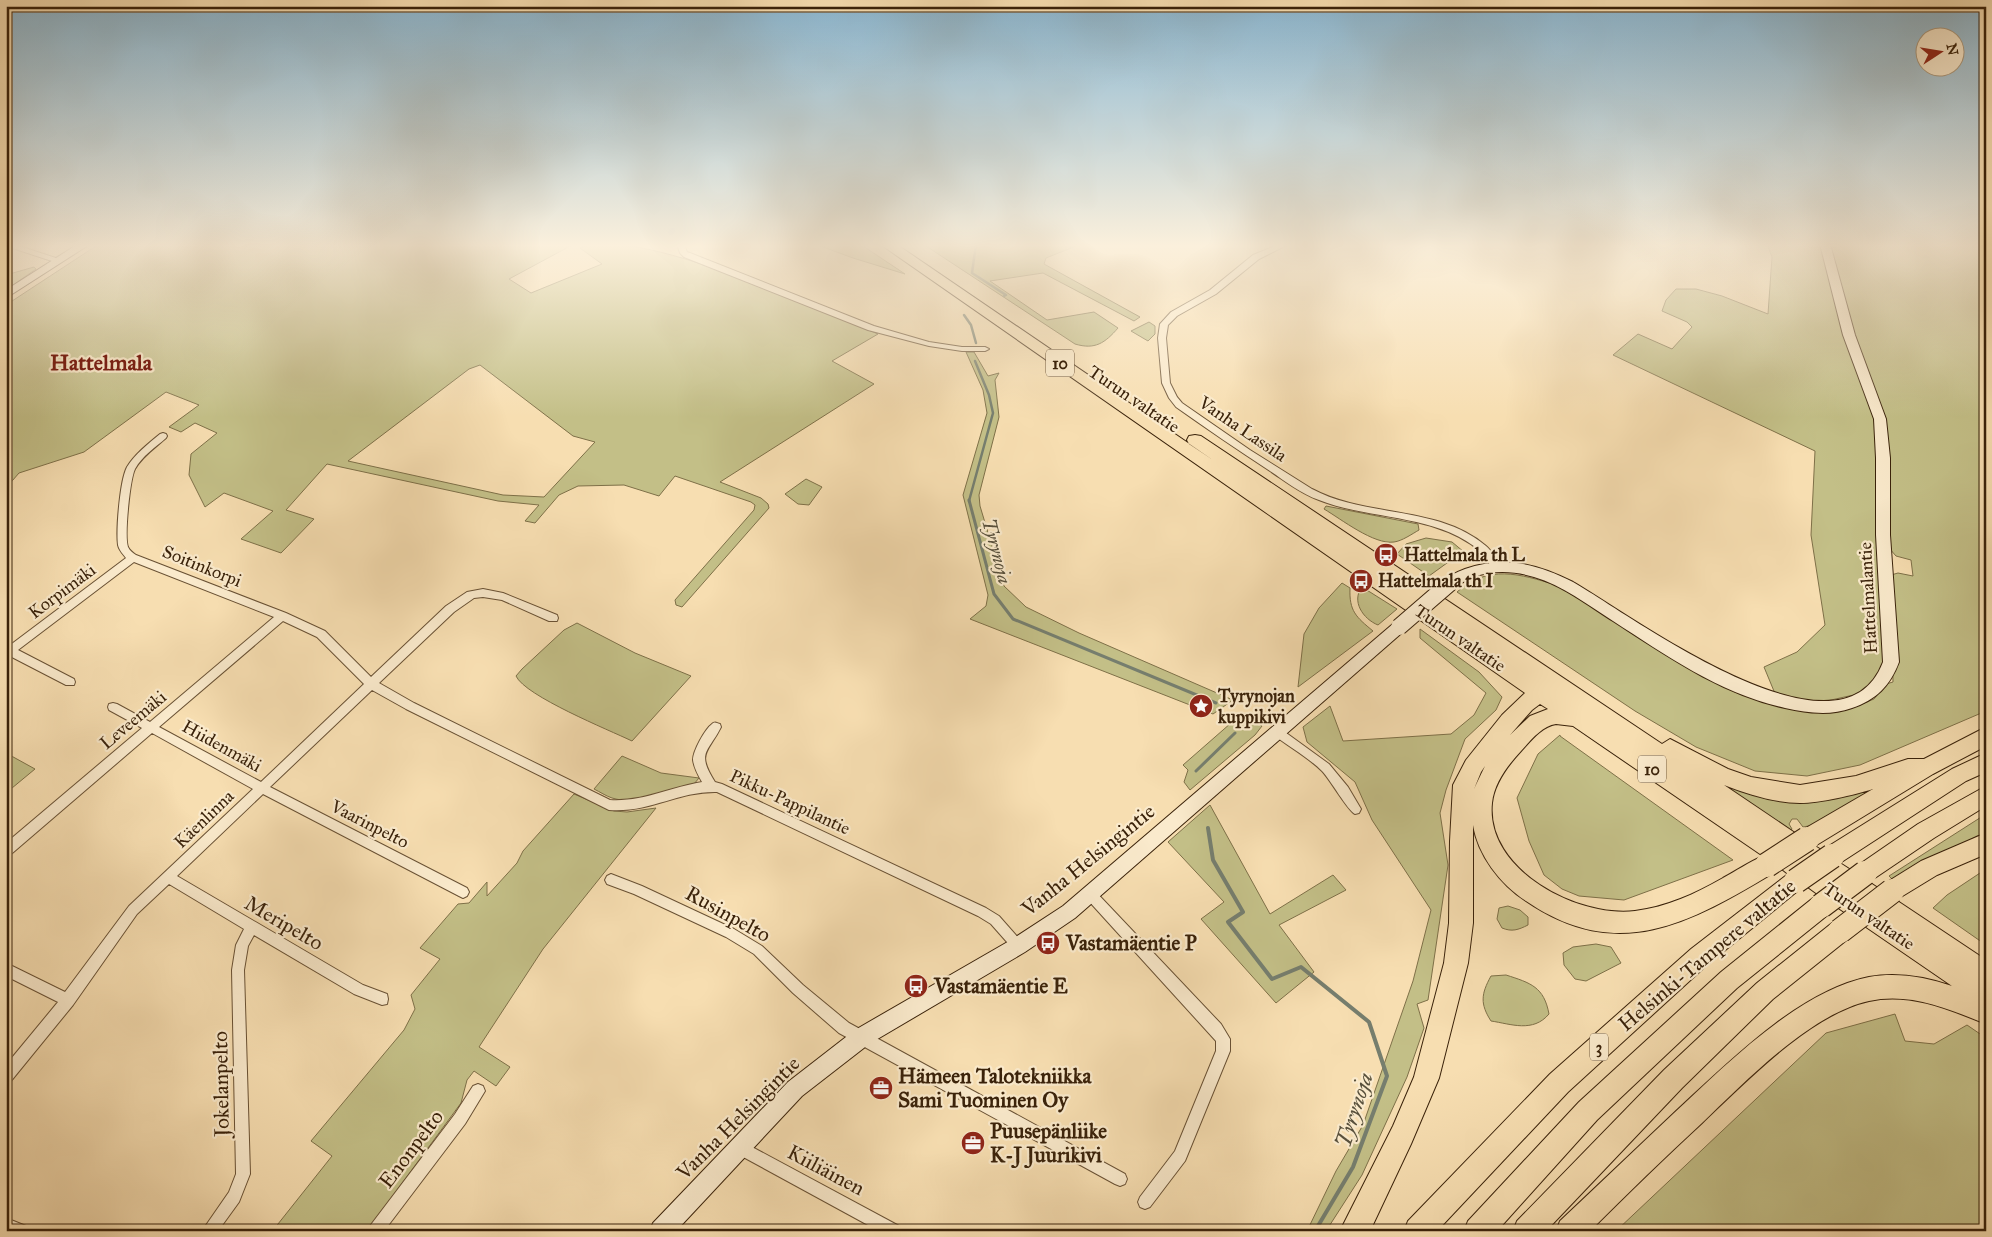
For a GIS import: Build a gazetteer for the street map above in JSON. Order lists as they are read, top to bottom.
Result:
{
  "streets": {
    "highway": [
      "10",
      "Turun valtatie",
      "Helsinki-Tampere valtatie",
      "3"
    ],
    "street": [
      "Vanha Lassila",
      "Soitinkorpi",
      "Korpimäki",
      "Hattelmalantie",
      "Leveemäki",
      "Hiidenmäki",
      "Pikku-Pappilantie",
      "Käenlinna",
      "Vaarinpelto",
      "Vanha Helsingintie",
      "Rusinpelto",
      "Meripelto",
      "Jokelanpelto",
      "Enonpelto",
      "Kiiliäinen"
    ]
  },
  "crossings": [
    ["Vanha Lassila", "Hattelmalantie"],
    ["Soitinkorpi", "Korpimäki"],
    ["Soitinkorpi", "Leveemäki"],
    ["Soitinkorpi", "Pikku-Pappilantie"],
    ["Soitinkorpi", "Käenlinna"],
    ["Hattelmalantie", "Vanha Helsingintie"],
    ["Leveemäki", "Hiidenmäki"],
    ["Hiidenmäki", "Käenlinna"],
    ["Hiidenmäki", "Vaarinpelto"],
    ["Pikku-Pappilantie", "Käenlinna"],
    ["Pikku-Pappilantie", "Vanha Helsingintie"],
    ["Käenlinna", "Vaarinpelto"],
    ["Käenlinna", "Meripelto"],
    ["Vanha Helsingintie", "Rusinpelto"],
    ["Vanha Helsingintie", "Kiiliäinen"],
    ["Meripelto", "Jokelanpelto"]
  ],
  "districts": ["Hattelmala"],
  "water": ["Tyrynoja"],
  "places": {
    "bus stop": [
      "Hattelmala th L",
      "Hattelmala th I",
      "Vastamäentie P",
      "Vastamäentie E"
    ],
    "place": ["Tyrynojan kuppikivi"],
    "office": ["Hämeen Talotekniikka Sami Tuominen Oy", "Puusepänliike K-J Juurikivi"]
  },
  "north": "right"
}
